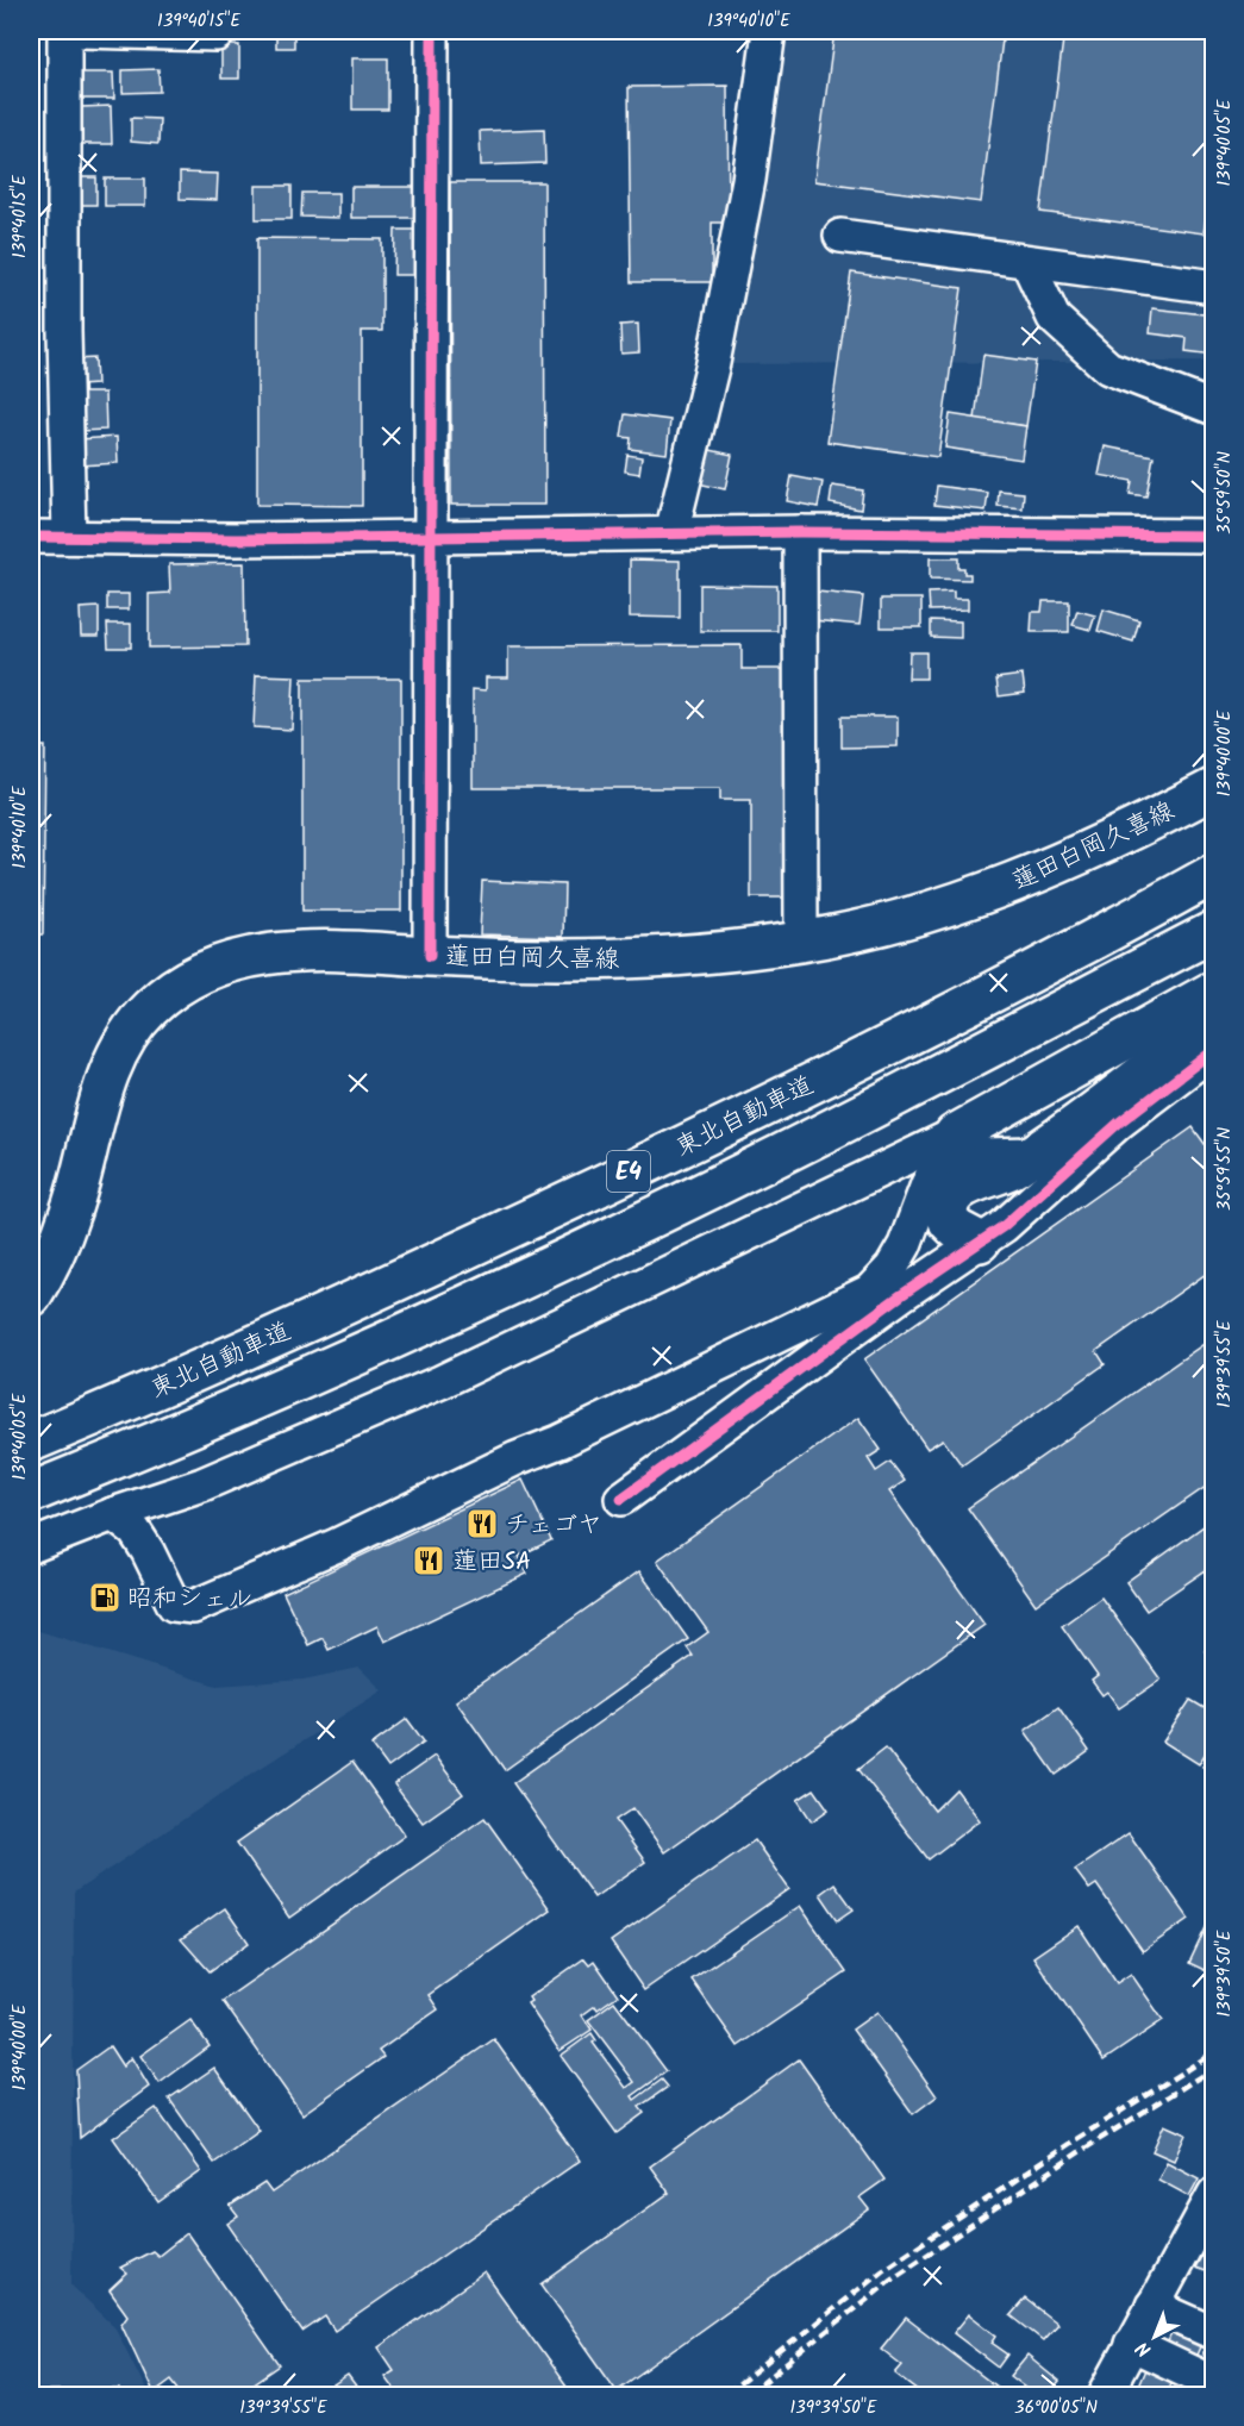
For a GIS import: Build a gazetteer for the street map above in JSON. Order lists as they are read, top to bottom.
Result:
{
  "streets": {
    "main road": ["蓮田白岡久喜線", "東北自動車道", "E4"]
  },
  "places": {
    "restaurant": ["チェゴヤ", "蓮田SA"],
    "fuel station": ["昭和シェル"]
  },
  "north": "bottom left",
  "coordinates": [
    "139°40'15\"E",
    "139°40'10\"E",
    "139°40'05\"E",
    "35°59'50\"N",
    "139°40'00\"E",
    "35°59'55\"N",
    "139°39'55\"E",
    "139°39'50\"E",
    "36°00'05\"N"
  ]
}
